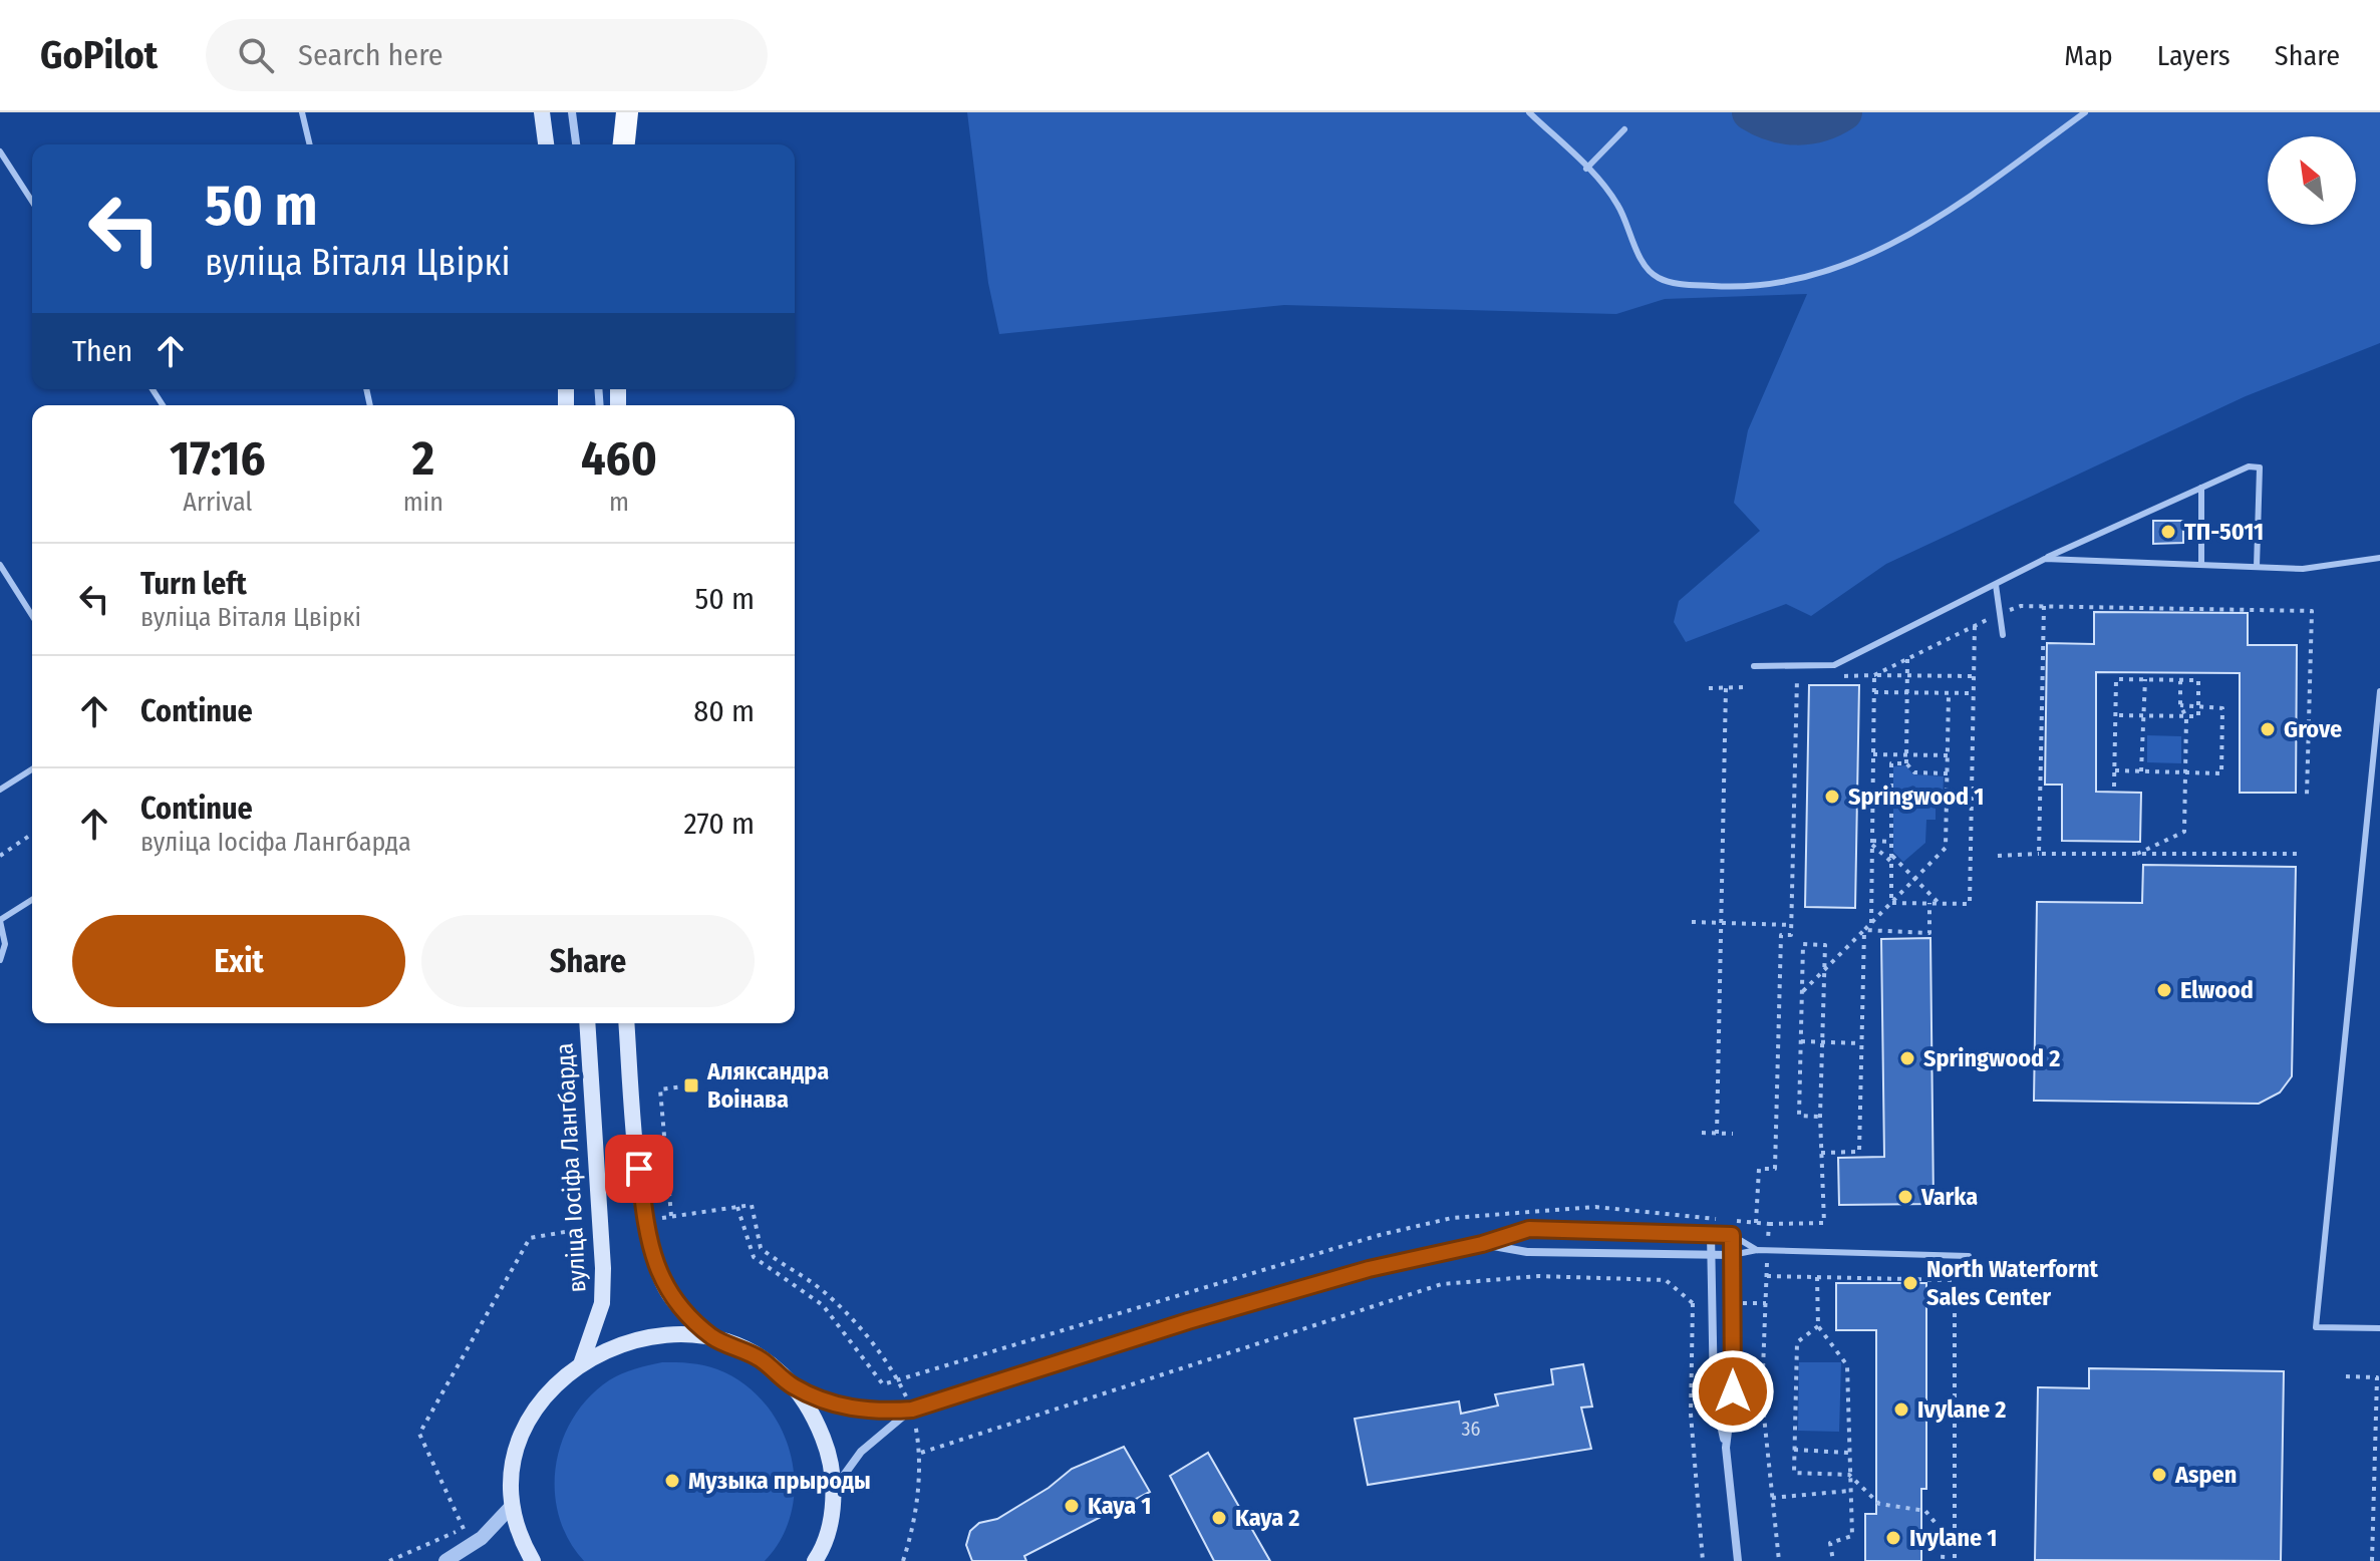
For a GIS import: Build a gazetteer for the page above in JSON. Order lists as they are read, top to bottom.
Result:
{
  "streets": {
    "main road": ["вуліца Іосіфа Лангбарда"]
  },
  "places": {
    "other": [
      "ТП-5011",
      "Grove",
      "Springwood 1",
      "Elwood",
      "Springwood 2",
      "Varka",
      "North Waterfornt Sales Center",
      "Ivylane 2",
      "Aspen",
      "Музыка прыроды",
      "Kaya 1",
      "Kaya 2",
      "Ivylane 1"
    ],
    "transit": ["Аляксандра Воінава"]
  },
  "house_numbers": ["36"],
  "north": "top left",
  "page": {
    "header": "GoPilot",
    "search": "Search here",
    "nav": ["Map", "Layers", "Share"],
    "turn": ["50 m", "вуліца Віталя Цвіркі"],
    "then": "Then",
    "eta": [
      "17:16",
      "Arrival",
      "2",
      "min",
      "460",
      "m"
    ],
    "list": [
      {
        "name": "Turn left",
        "note": "вуліца Віталя Цвіркі",
        "value": "50 m"
      },
      {
        "name": "Continue",
        "value": "80 m"
      },
      {
        "name": "Continue",
        "note": "вуліца Іосіфа Лангбарда",
        "value": "270 m"
      }
    ],
    "buttons": ["Exit", "Share"]
  }
}
